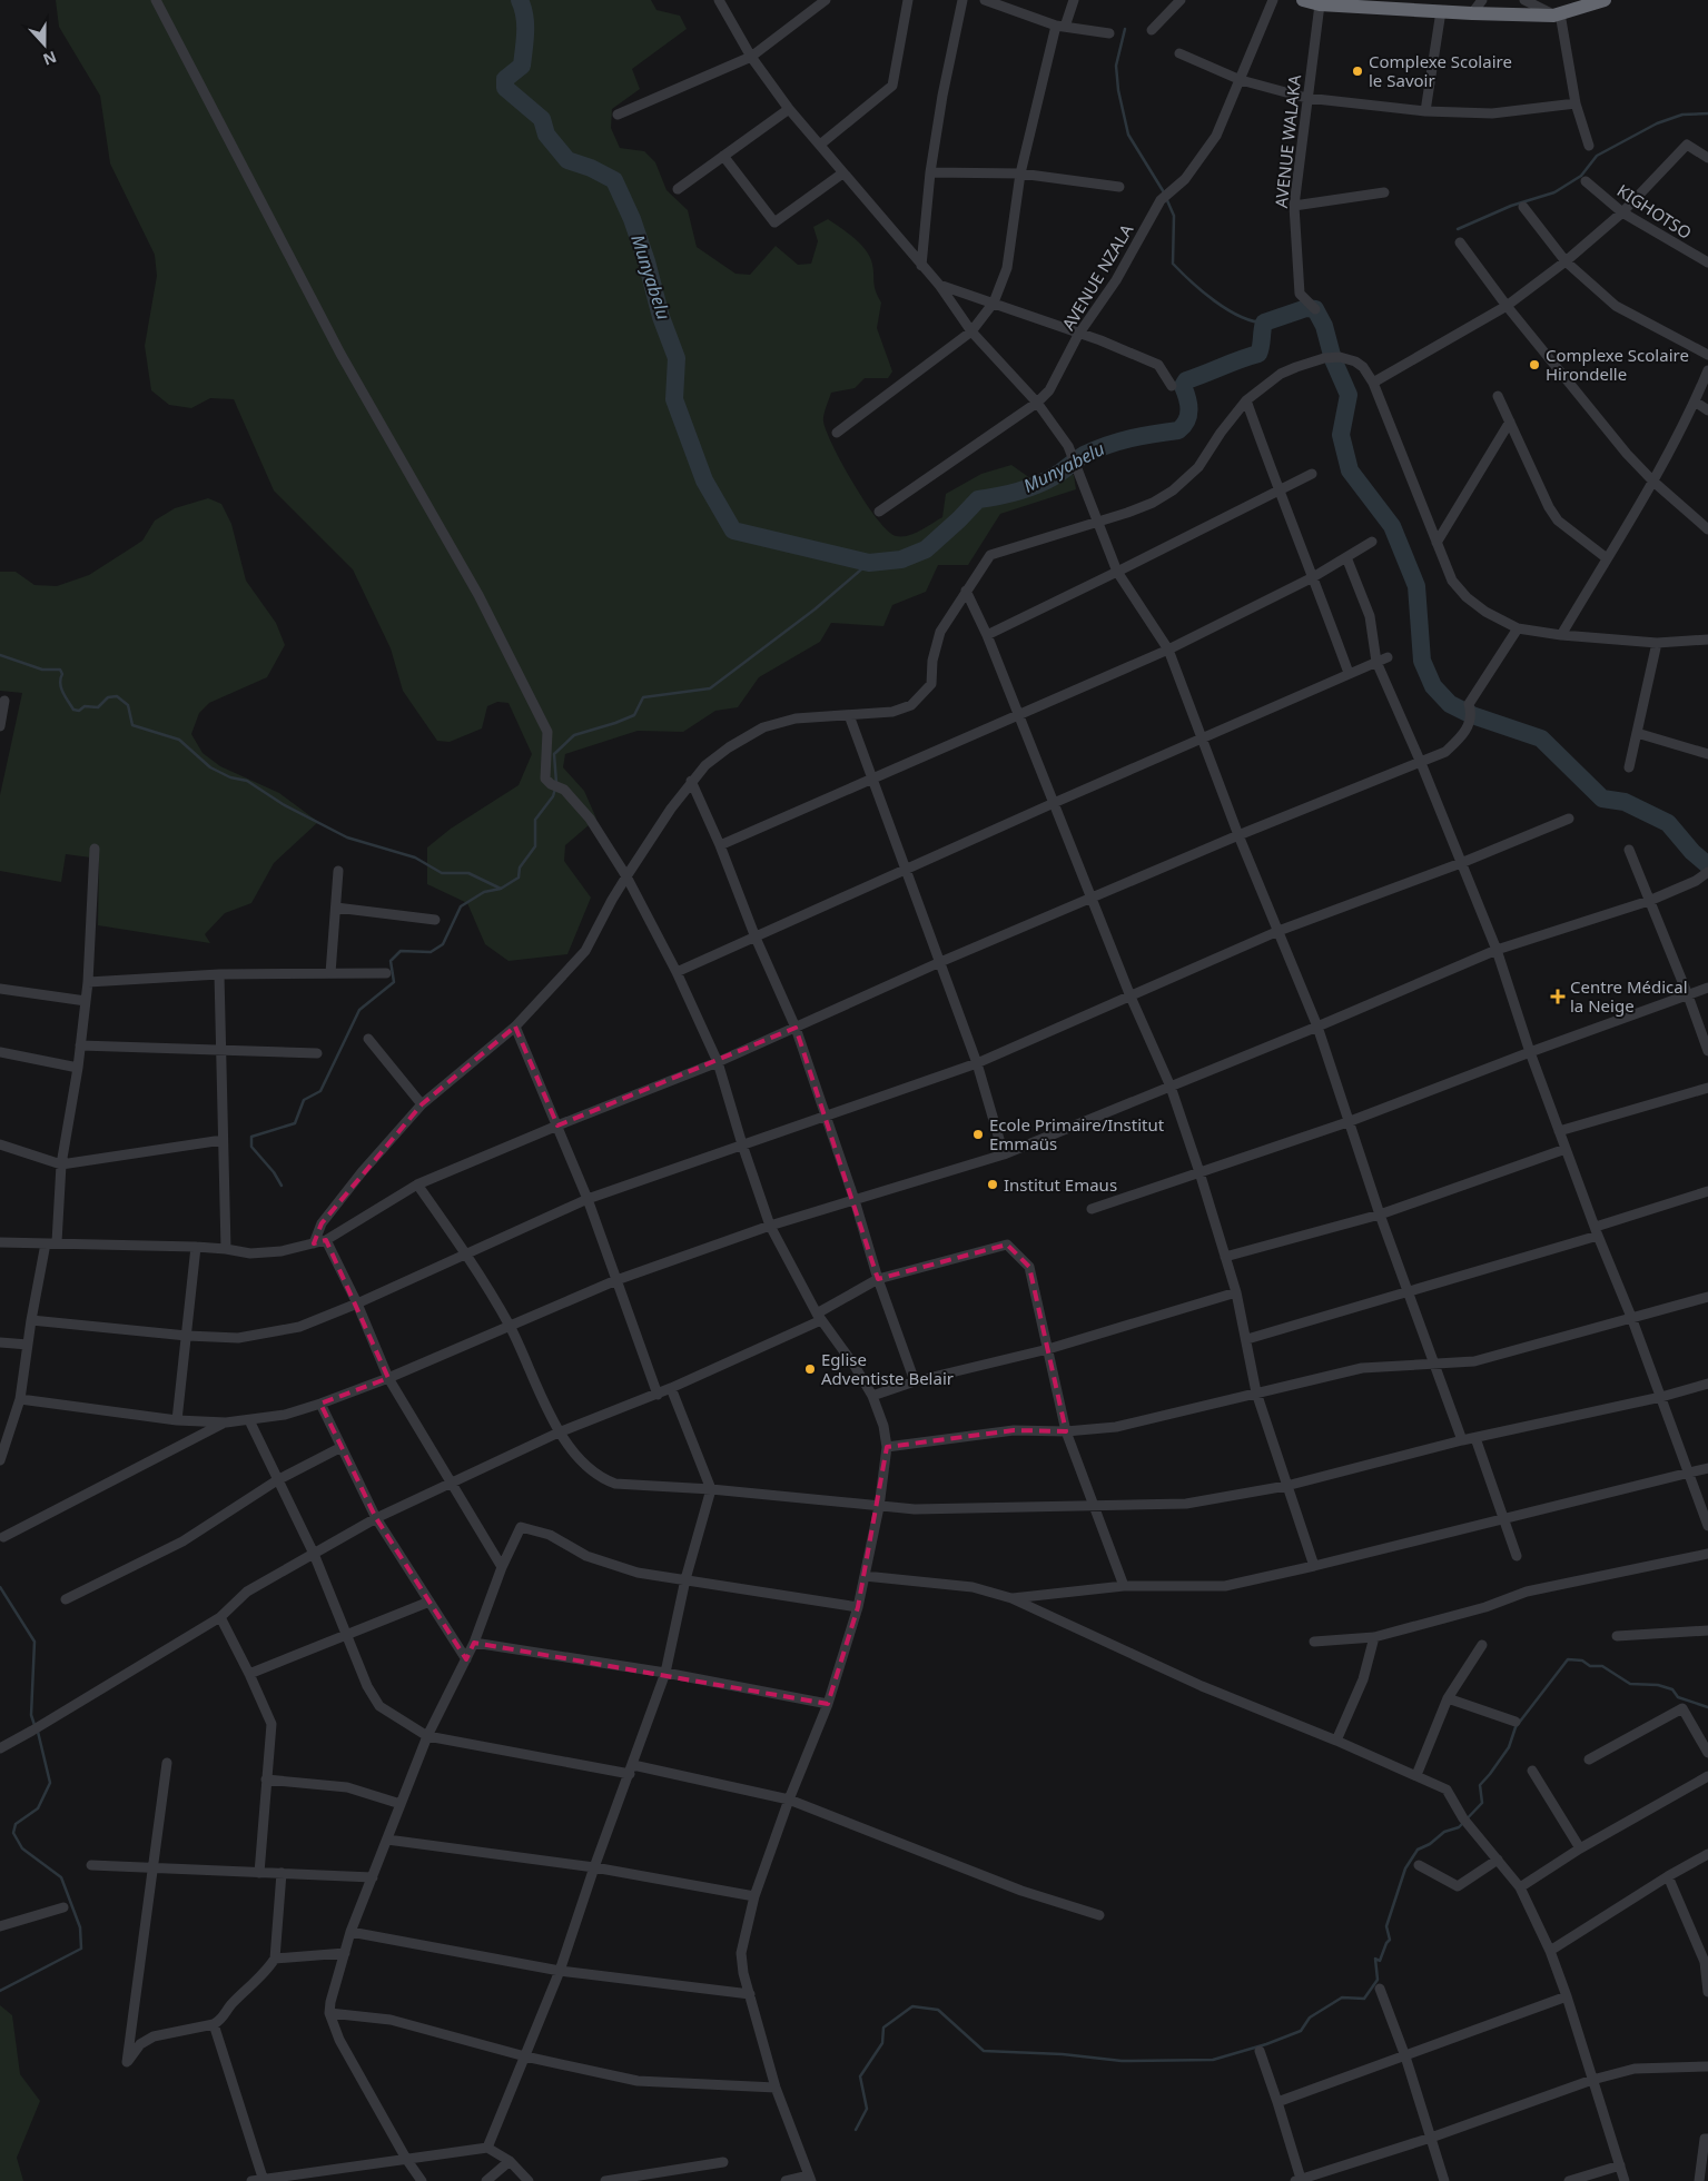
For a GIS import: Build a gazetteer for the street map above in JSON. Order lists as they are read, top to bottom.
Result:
{
  "streets": {
    "street": ["AVENUE WALAKA", "KIGHOTSO", "AVENUE NZALA"]
  },
  "water": ["Munyabelu"],
  "places": {
    "other": [
      "Complexe Scolaire le Savoir",
      "Complexe Scolaire Hirondelle",
      "Ecole Primaire/Institut Emmaüs",
      "Institut Emaus",
      "Eglise Adventiste Belair"
    ],
    "health": ["Centre Médical la Neige"]
  },
  "north": "bottom"
}
